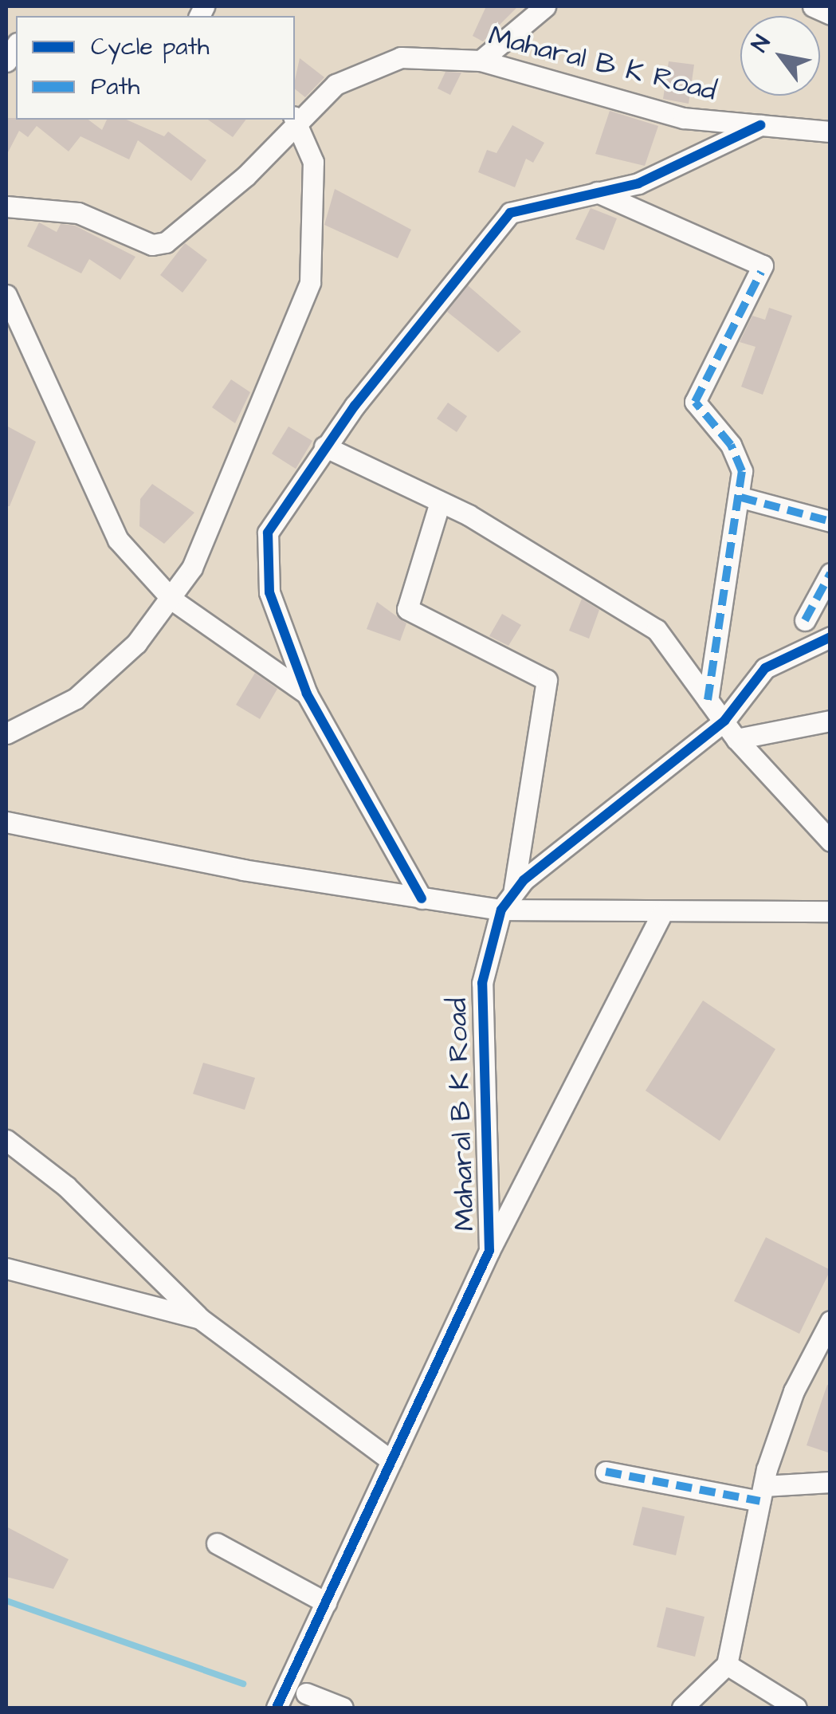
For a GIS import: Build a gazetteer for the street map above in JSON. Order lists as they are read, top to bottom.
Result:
{
  "streets": {
    "street": ["Maharal B K Road"]
  },
  "legend": ["Cycle path", "Path"],
  "north": "top left"
}
